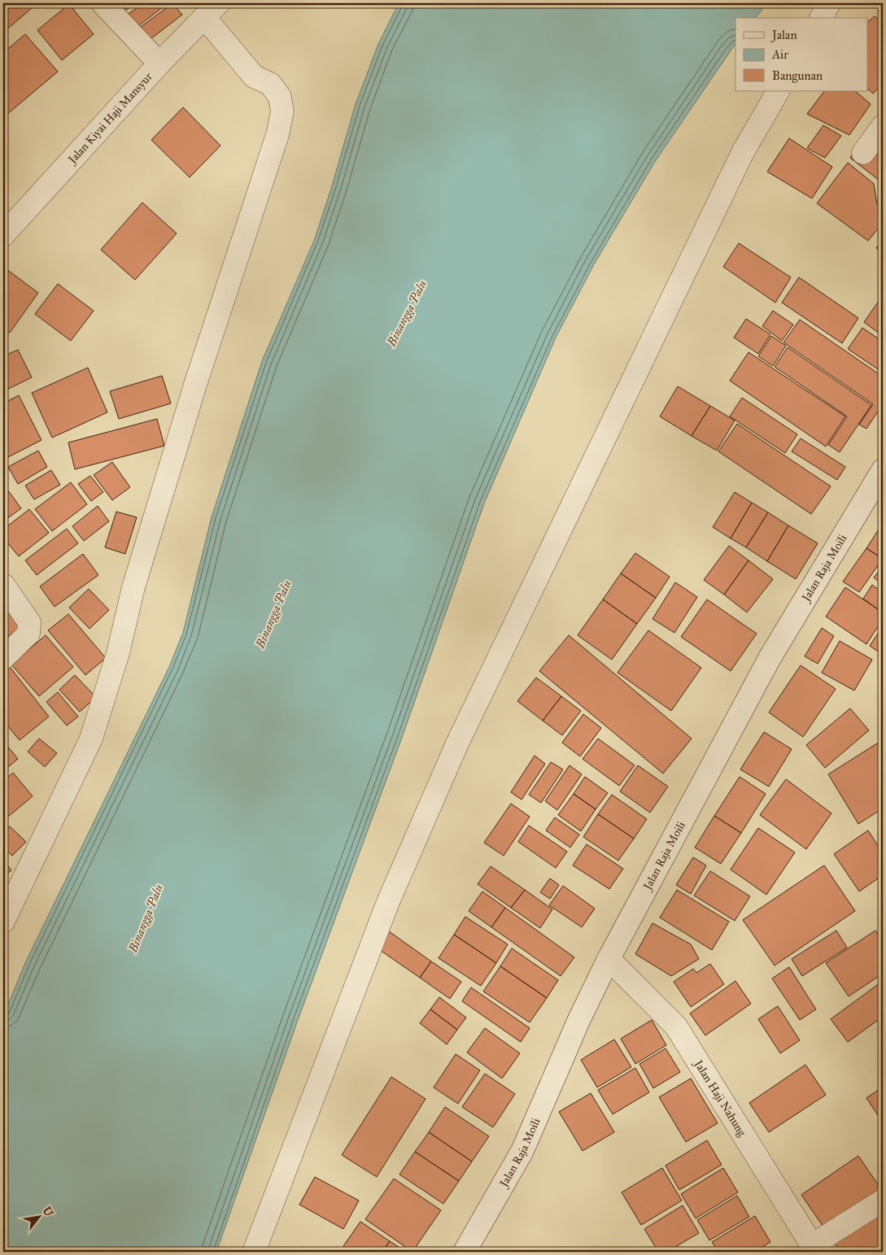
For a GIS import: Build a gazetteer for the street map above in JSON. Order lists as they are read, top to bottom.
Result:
{
  "streets": {
    "street": ["Jalan Kiyai Haji Mansyur", "Jalan Raja Moili", "Jalan Haji Nahung"]
  },
  "crossings": [
    ["Jalan Raja Moili", "Jalan Haji Nahung"]
  ],
  "water": ["Binangga Palu"],
  "legend": ["Jalan", "Air", "Bangunan"],
  "north": "top right"
}
